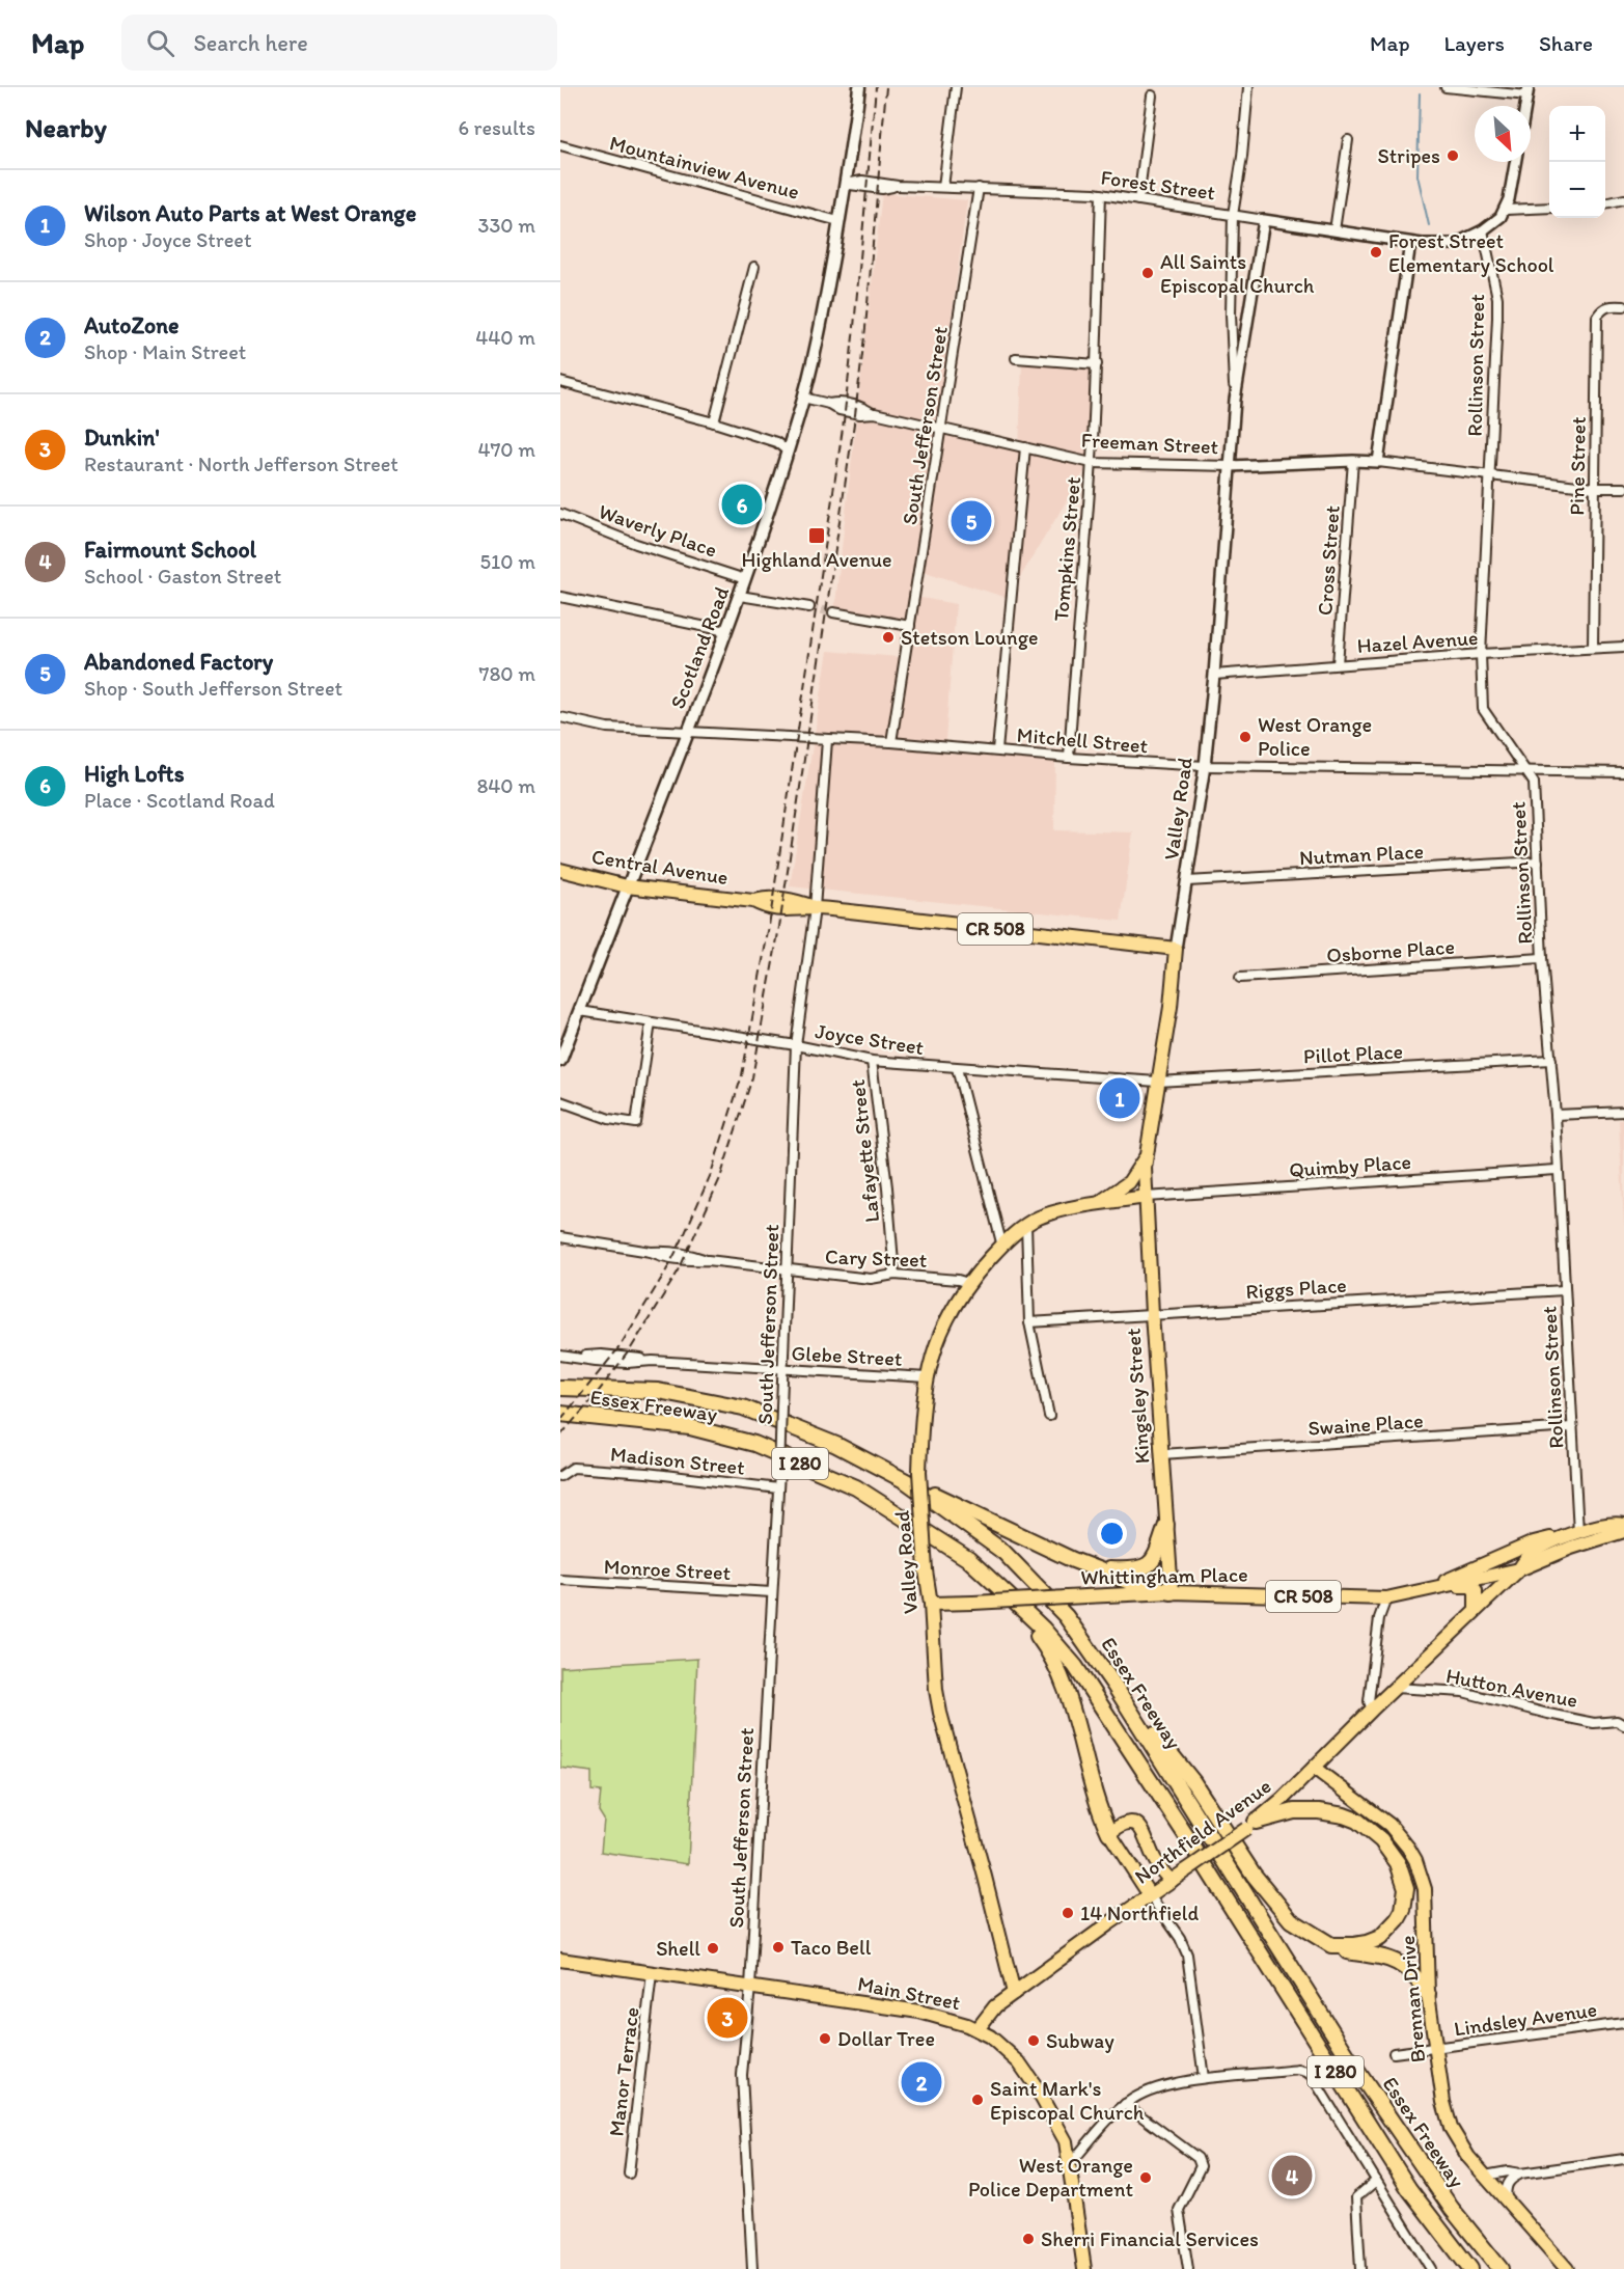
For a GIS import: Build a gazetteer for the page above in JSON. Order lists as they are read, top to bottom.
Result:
{
  "streets": {
    "highway": ["Essex Freeway", "I 280"],
    "main road": [
      "Scotland Road",
      "Valley Road",
      "Central Avenue",
      "CR 508",
      "Kingsley Street",
      "Whittingham Place",
      "Northfield Avenue",
      "Main Street",
      "Brennan Drive"
    ],
    "street": [
      "Mountainview Avenue",
      "Forest Street",
      "Rollinson Street",
      "South Jefferson Street",
      "Freeman Street",
      "Pine Street",
      "Waverly Place",
      "Tompkins Street",
      "Cross Street",
      "Hazel Avenue",
      "Mitchell Street",
      "Nutman Place",
      "Osborne Place",
      "Joyce Street",
      "Pillot Place",
      "Lafayette Street",
      "Quimby Place",
      "Cary Street",
      "Riggs Place",
      "Glebe Street",
      "Swaine Place",
      "Madison Street",
      "Monroe Street",
      "Hutton Avenue",
      "Lindsley Avenue",
      "Manor Terrace"
    ]
  },
  "crossings": [
    ["Mountainview Avenue", "Scotland Road"],
    ["Forest Street", "Rollinson Street"],
    ["Forest Street", "South Jefferson Street"],
    ["Forest Street", "Tompkins Street"],
    ["Forest Street", "Scotland Road"],
    ["Forest Street", "Valley Road"],
    ["Rollinson Street", "Hazel Avenue"],
    ["Rollinson Street", "Mitchell Street"],
    ["Rollinson Street", "Nutman Place"],
    ["Rollinson Street", "Osborne Place"],
    ["Rollinson Street", "Pillot Place"],
    ["Rollinson Street", "Quimby Place"],
    ["Rollinson Street", "Riggs Place"],
    ["Rollinson Street", "Swaine Place"],
    ["Rollinson Street", "Whittingham Place"],
    ["Rollinson Street", "Northfield Avenue"],
    ["South Jefferson Street", "Freeman Street"],
    ["South Jefferson Street", "Mitchell Street"],
    ["South Jefferson Street", "Central Avenue"],
    ["South Jefferson Street", "Joyce Street"],
    ["South Jefferson Street", "Cary Street"],
    ["South Jefferson Street", "Glebe Street"],
    ["South Jefferson Street", "Madison Street"],
    ["South Jefferson Street", "Monroe Street"],
    ["South Jefferson Street", "Main Street"],
    ["Freeman Street", "Tompkins Street"],
    ["Freeman Street", "Cross Street"],
    ["Freeman Street", "Scotland Road"],
    ["Freeman Street", "Valley Road"],
    ["Pine Street", "Hazel Avenue"],
    ["Waverly Place", "Scotland Road"],
    ["Tompkins Street", "Mitchell Street"],
    ["Cross Street", "Hazel Avenue"],
    ["Hazel Avenue", "Valley Road"],
    ["Scotland Road", "Mitchell Street"],
    ["Scotland Road", "Central Avenue"],
    ["Scotland Road", "Joyce Street"],
    ["Mitchell Street", "Valley Road"],
    ["Valley Road", "Nutman Place"],
    ["Valley Road", "Central Avenue"],
    ["Valley Road", "Joyce Street"],
    ["Valley Road", "Pillot Place"],
    ["Valley Road", "Quimby Place"],
    ["Valley Road", "Cary Street"],
    ["Valley Road", "Glebe Street"],
    ["Valley Road", "Kingsley Street"],
    ["Valley Road", "Whittingham Place"],
    ["Valley Road", "Northfield Avenue"],
    ["Joyce Street", "Pillot Place"],
    ["Joyce Street", "Lafayette Street"],
    ["Lafayette Street", "Cary Street"],
    ["Quimby Place", "Kingsley Street"],
    ["Riggs Place", "Kingsley Street"],
    ["Kingsley Street", "Swaine Place"],
    ["Kingsley Street", "Whittingham Place"],
    ["Whittingham Place", "Northfield Avenue"],
    ["Hutton Avenue", "Northfield Avenue"],
    ["Northfield Avenue", "Main Street"],
    ["Northfield Avenue", "Brennan Drive"],
    ["Main Street", "Manor Terrace"],
    ["Brennan Drive", "Lindsley Avenue"]
  ],
  "places": {
    "other": [
      "Stripes",
      "Forest Street Elementary School",
      "All Saints Episcopal Church",
      "Stetson Lounge",
      "West Orange Police",
      "14 Northfield",
      "Taco Bell",
      "Shell",
      "Dollar Tree",
      "Subway",
      "Saint Mark's Episcopal Church",
      "West Orange Police Department",
      "Sherri Financial Services"
    ],
    "transit": ["Highland Avenue"]
  },
  "north": "bottom right",
  "page": {
    "header": "Map",
    "search": "Search here",
    "nav": ["Map", "Layers", "Share"],
    "heading": ["Nearby", "6 results"],
    "map_buttons": ["+", "−"],
    "list": [
      {
        "mark": "1",
        "name": "Wilson Auto Parts at West Orange",
        "note": "Shop · Joyce Street",
        "value": "330 m"
      },
      {
        "mark": "2",
        "name": "AutoZone",
        "note": "Shop · Main Street",
        "value": "440 m"
      },
      {
        "mark": "3",
        "name": "Dunkin'",
        "note": "Restaurant · North Jefferson Street",
        "value": "470 m"
      },
      {
        "mark": "4",
        "name": "Fairmount School",
        "note": "School · Gaston Street",
        "value": "510 m"
      },
      {
        "mark": "5",
        "name": "Abandoned Factory",
        "note": "Shop · South Jefferson Street",
        "value": "780 m"
      },
      {
        "mark": "6",
        "name": "High Lofts",
        "note": "Place · Scotland Road",
        "value": "840 m"
      }
    ],
    "pins": [
      "6",
      "5",
      "1",
      "3",
      "2",
      "4"
    ]
  }
}
